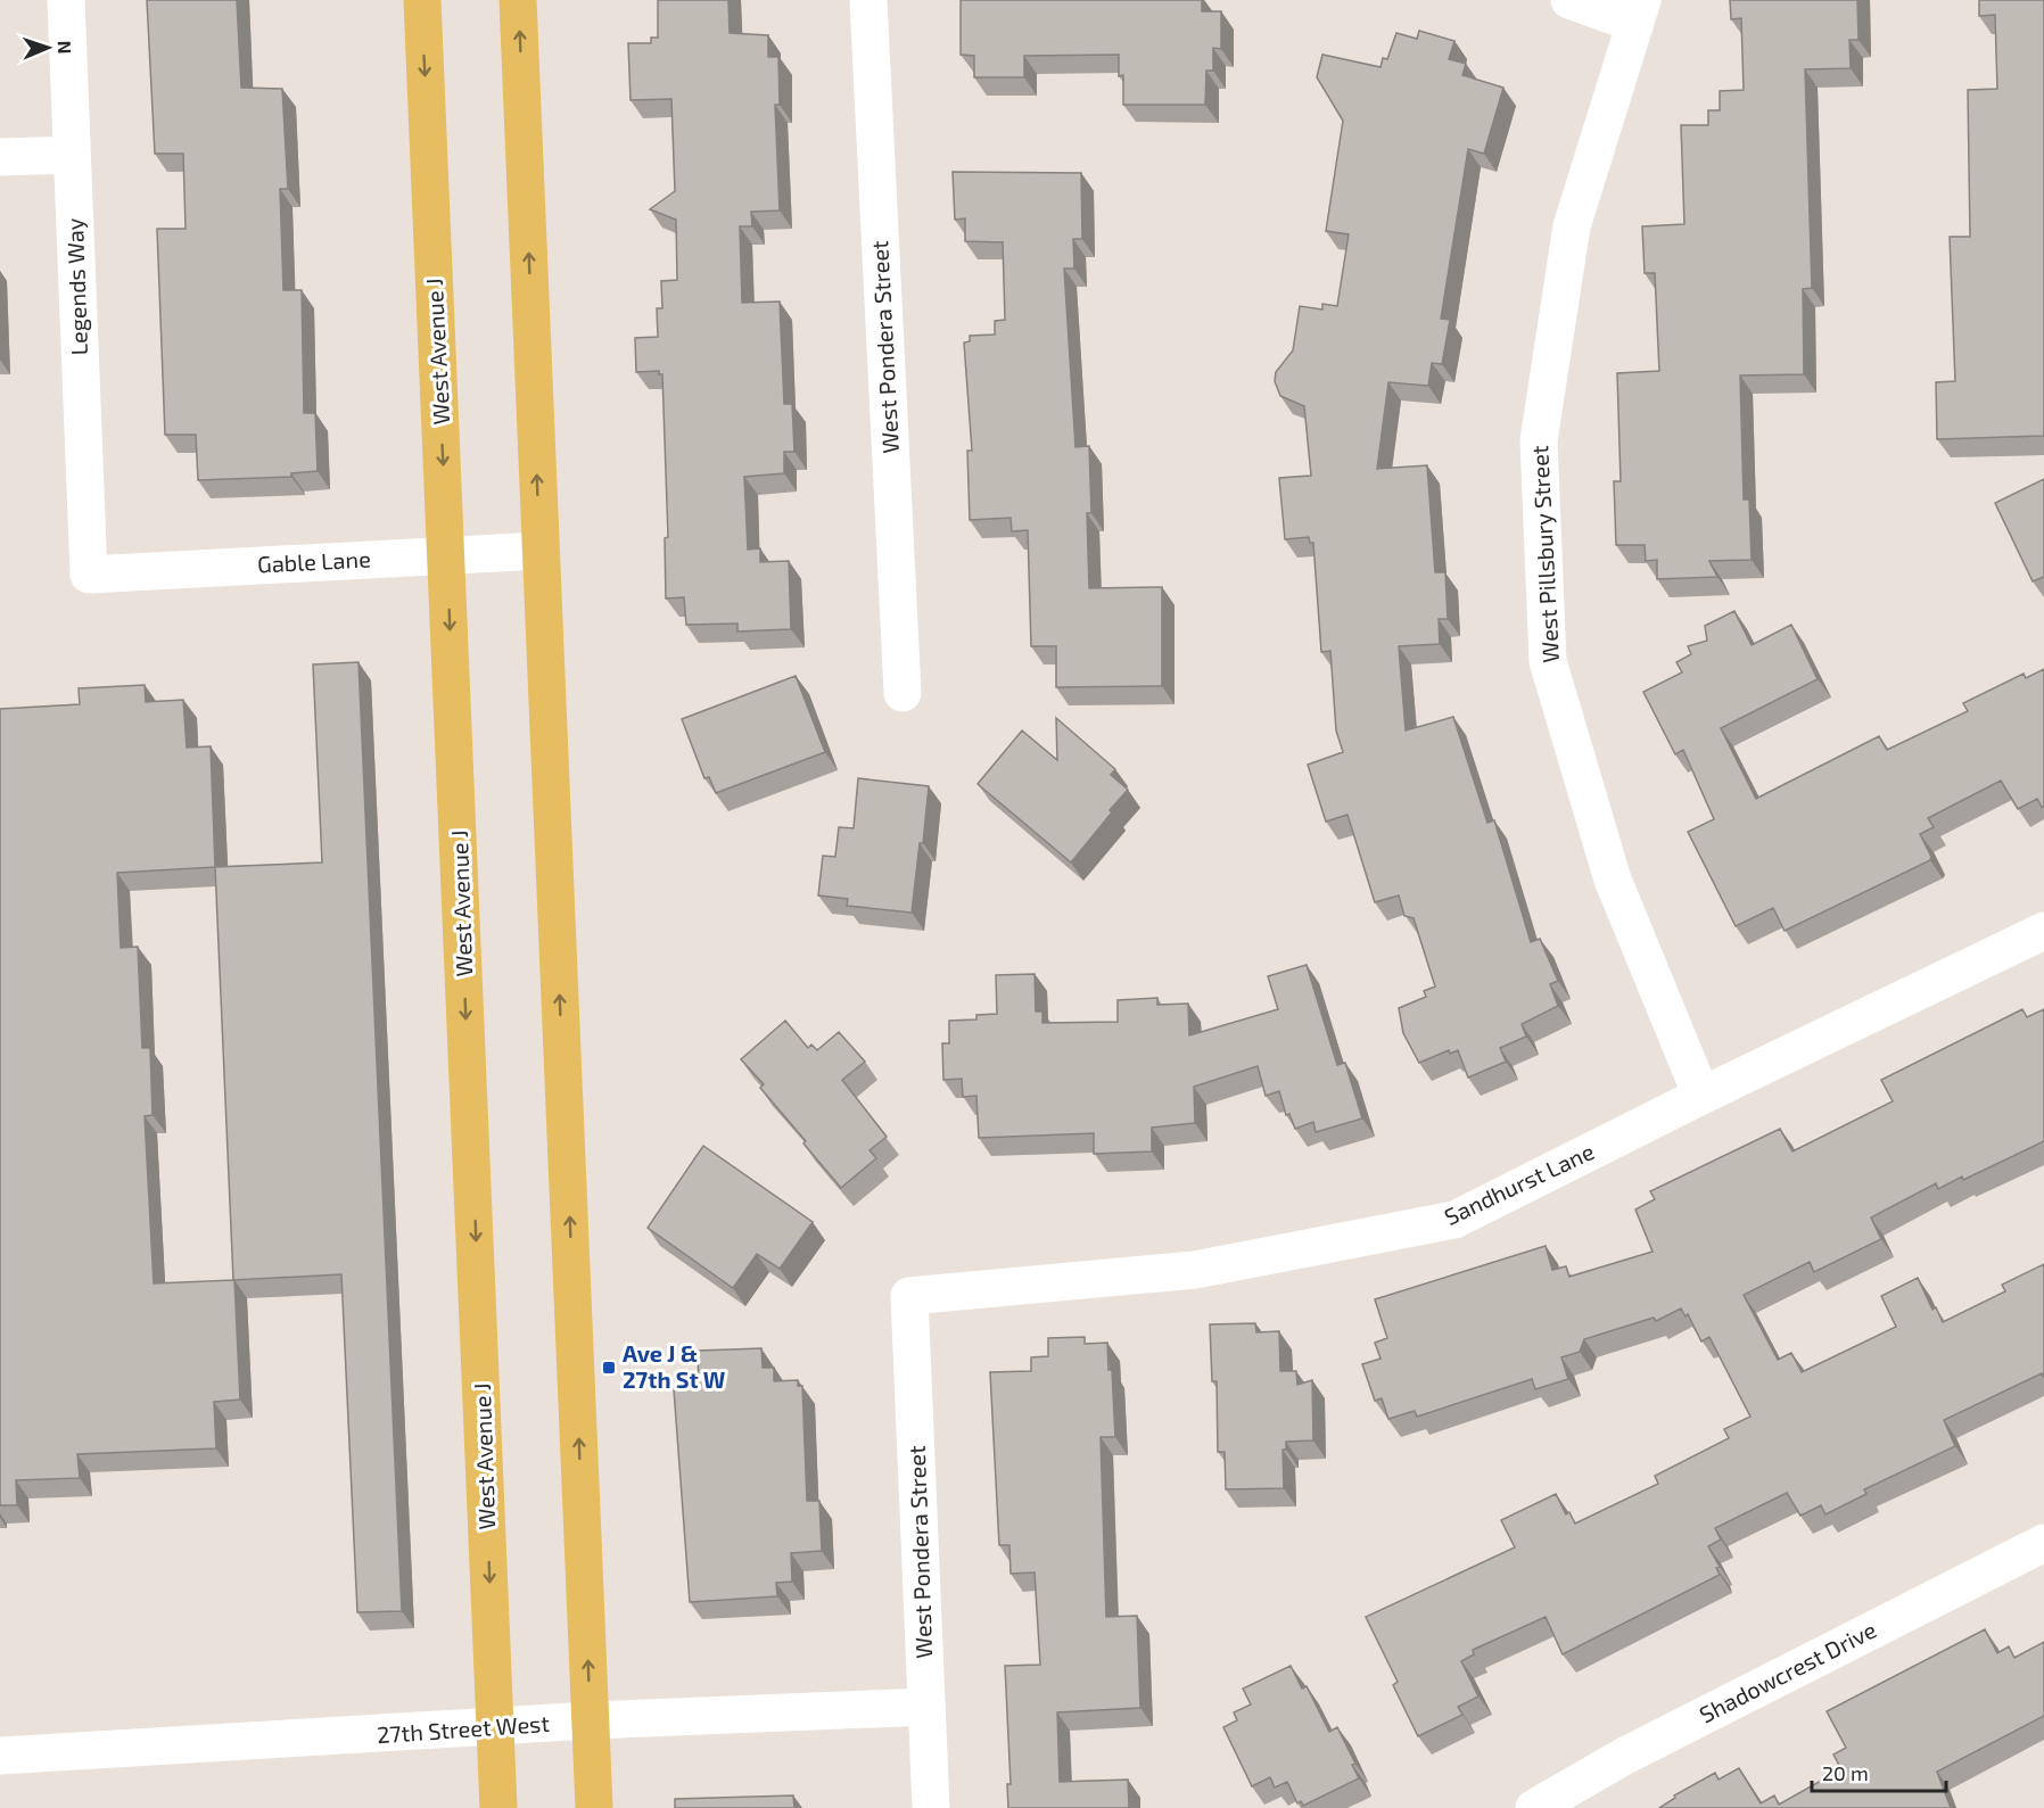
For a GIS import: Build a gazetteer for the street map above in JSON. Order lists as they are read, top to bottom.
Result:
{
  "streets": {
    "main road": ["West Avenue J"],
    "street": [
      "Legends Way",
      "West Pondera Street",
      "West Pillsbury Street",
      "Gable Lane",
      "Sandhurst Lane",
      "Shadowcrest Drive",
      "27th Street West"
    ]
  },
  "crossings": [
    ["Legends Way", "Gable Lane"],
    ["West Pondera Street", "Sandhurst Lane"],
    ["West Pondera Street", "27th Street West"],
    ["West Avenue J", "Gable Lane"],
    ["West Avenue J", "27th Street West"],
    ["West Pillsbury Street", "Sandhurst Lane"]
  ],
  "places": {
    "transit": ["Ave J & 27th St W"]
  },
  "scale_bar": "20 m",
  "north": "right"
}
